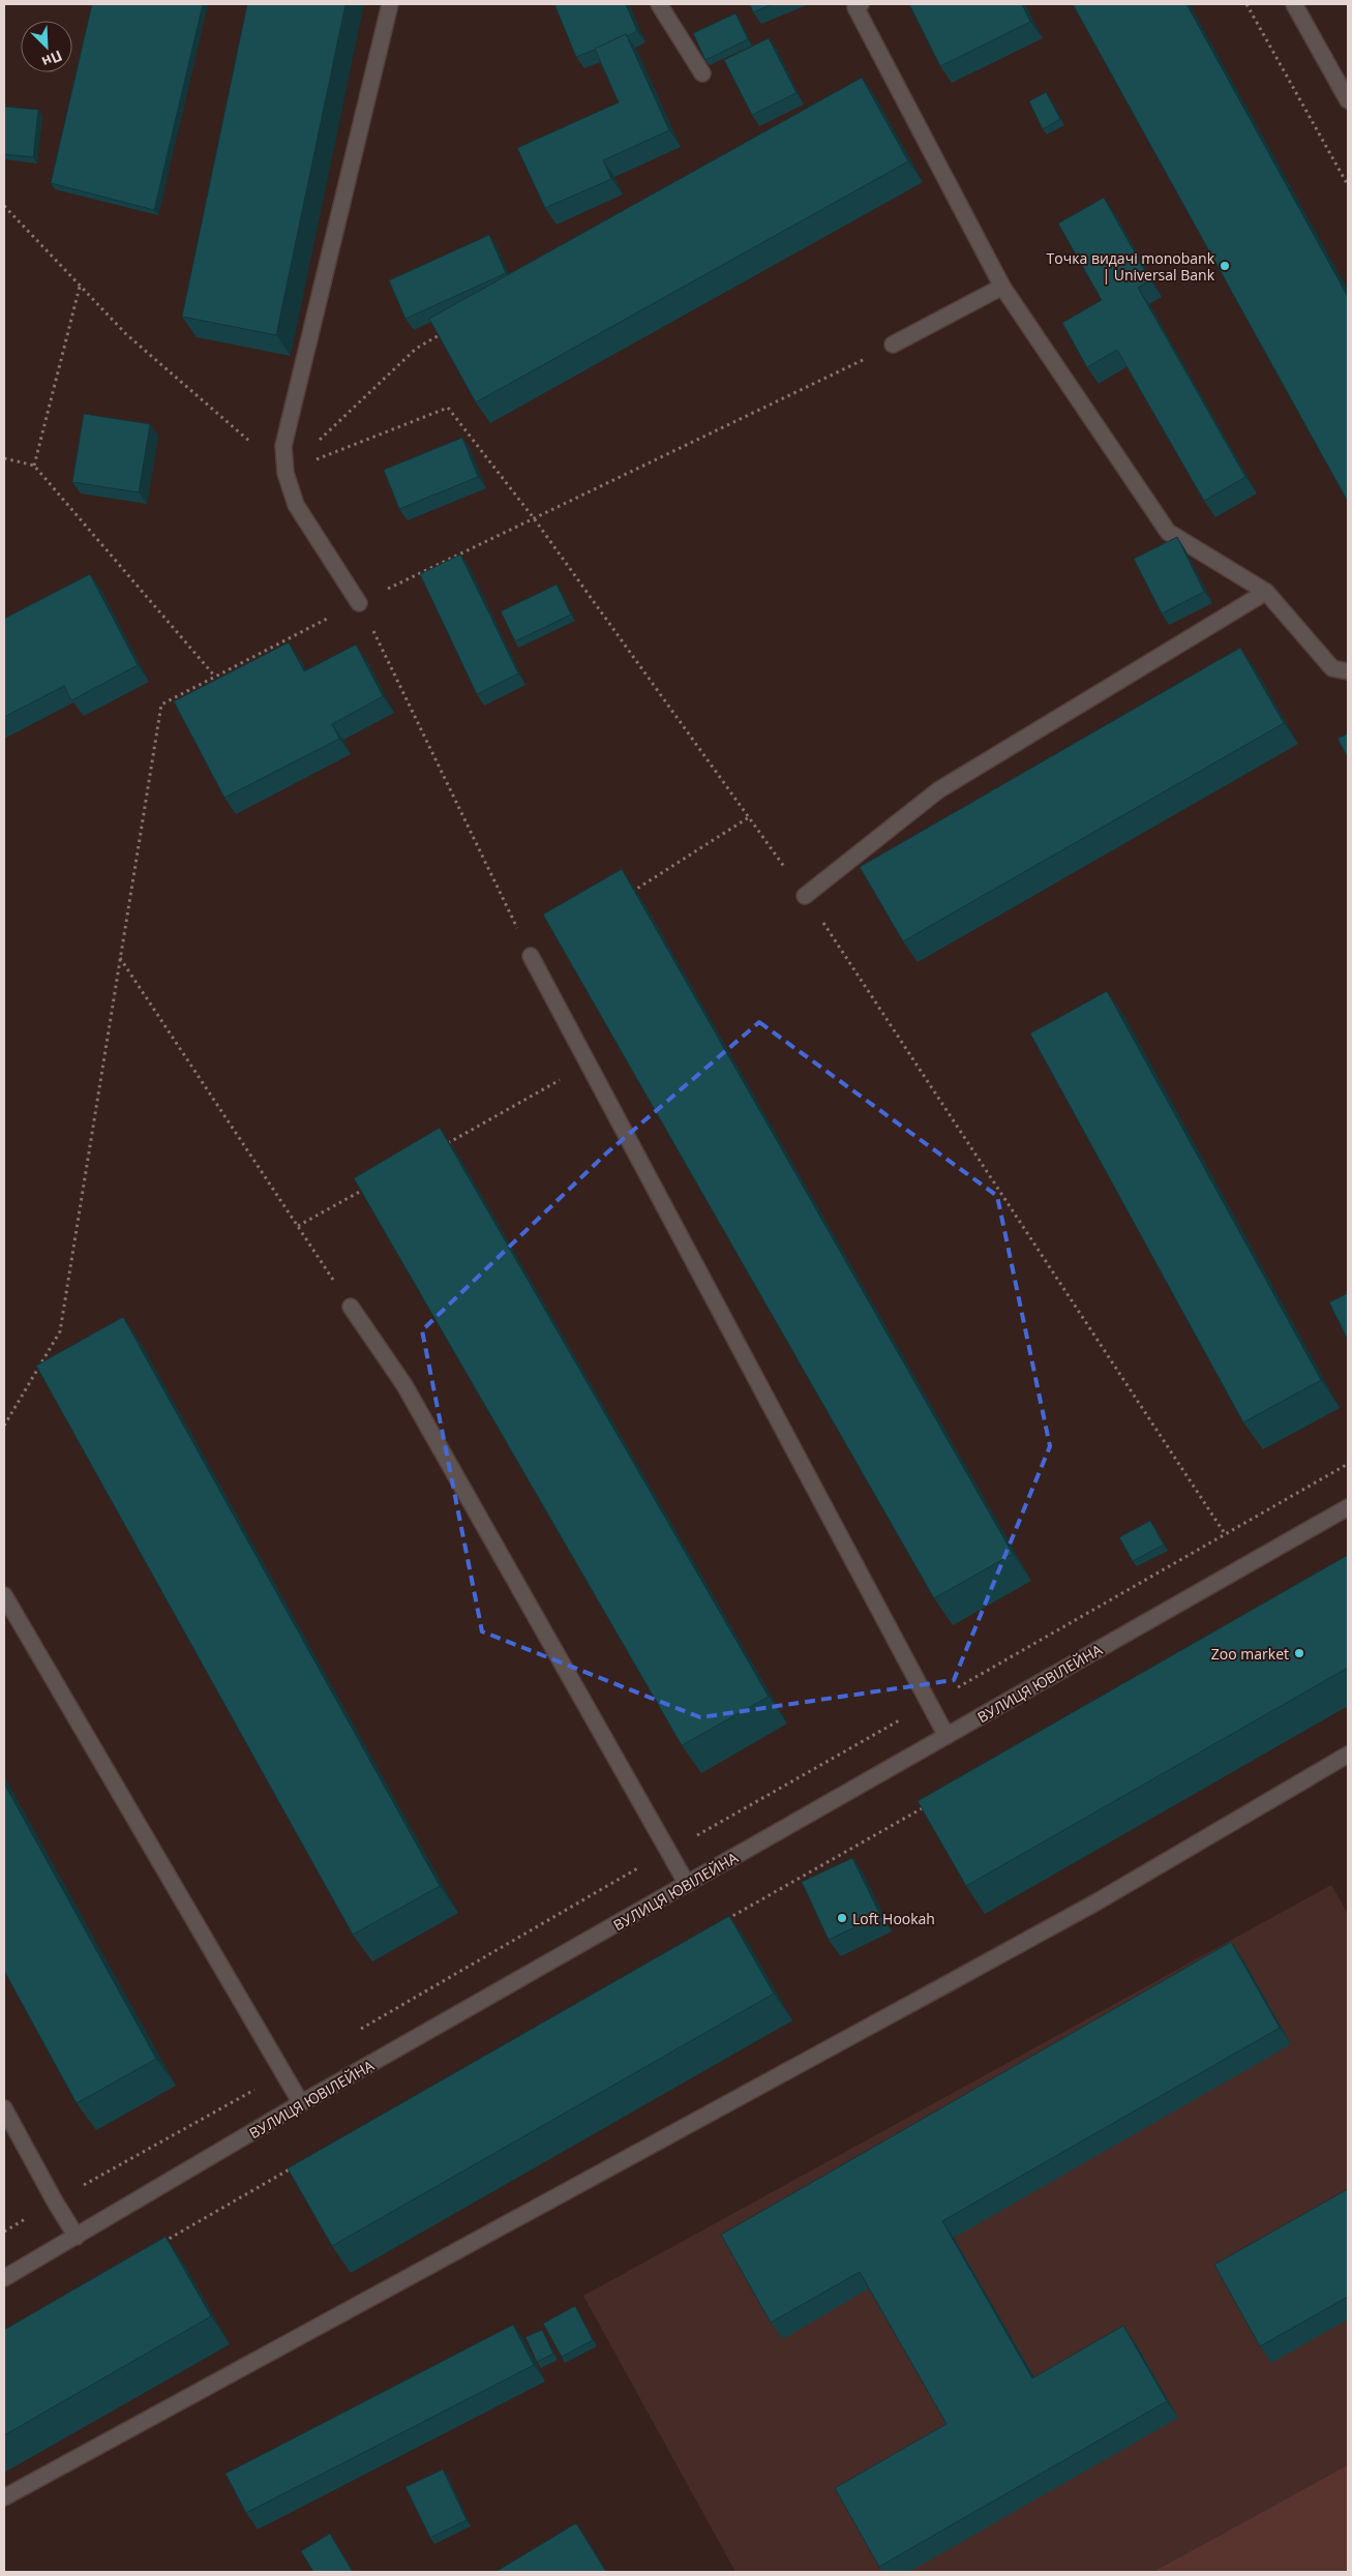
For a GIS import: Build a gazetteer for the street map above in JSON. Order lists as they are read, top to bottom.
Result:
{
  "streets": {
    "street": ["ВУЛИЦЯ ЮВІЛЕЙНА"]
  },
  "places": ["Точка видачі monobank | Universal Bank", "Zoo market", "Loft Hookah"],
  "north": "bottom right"
}
